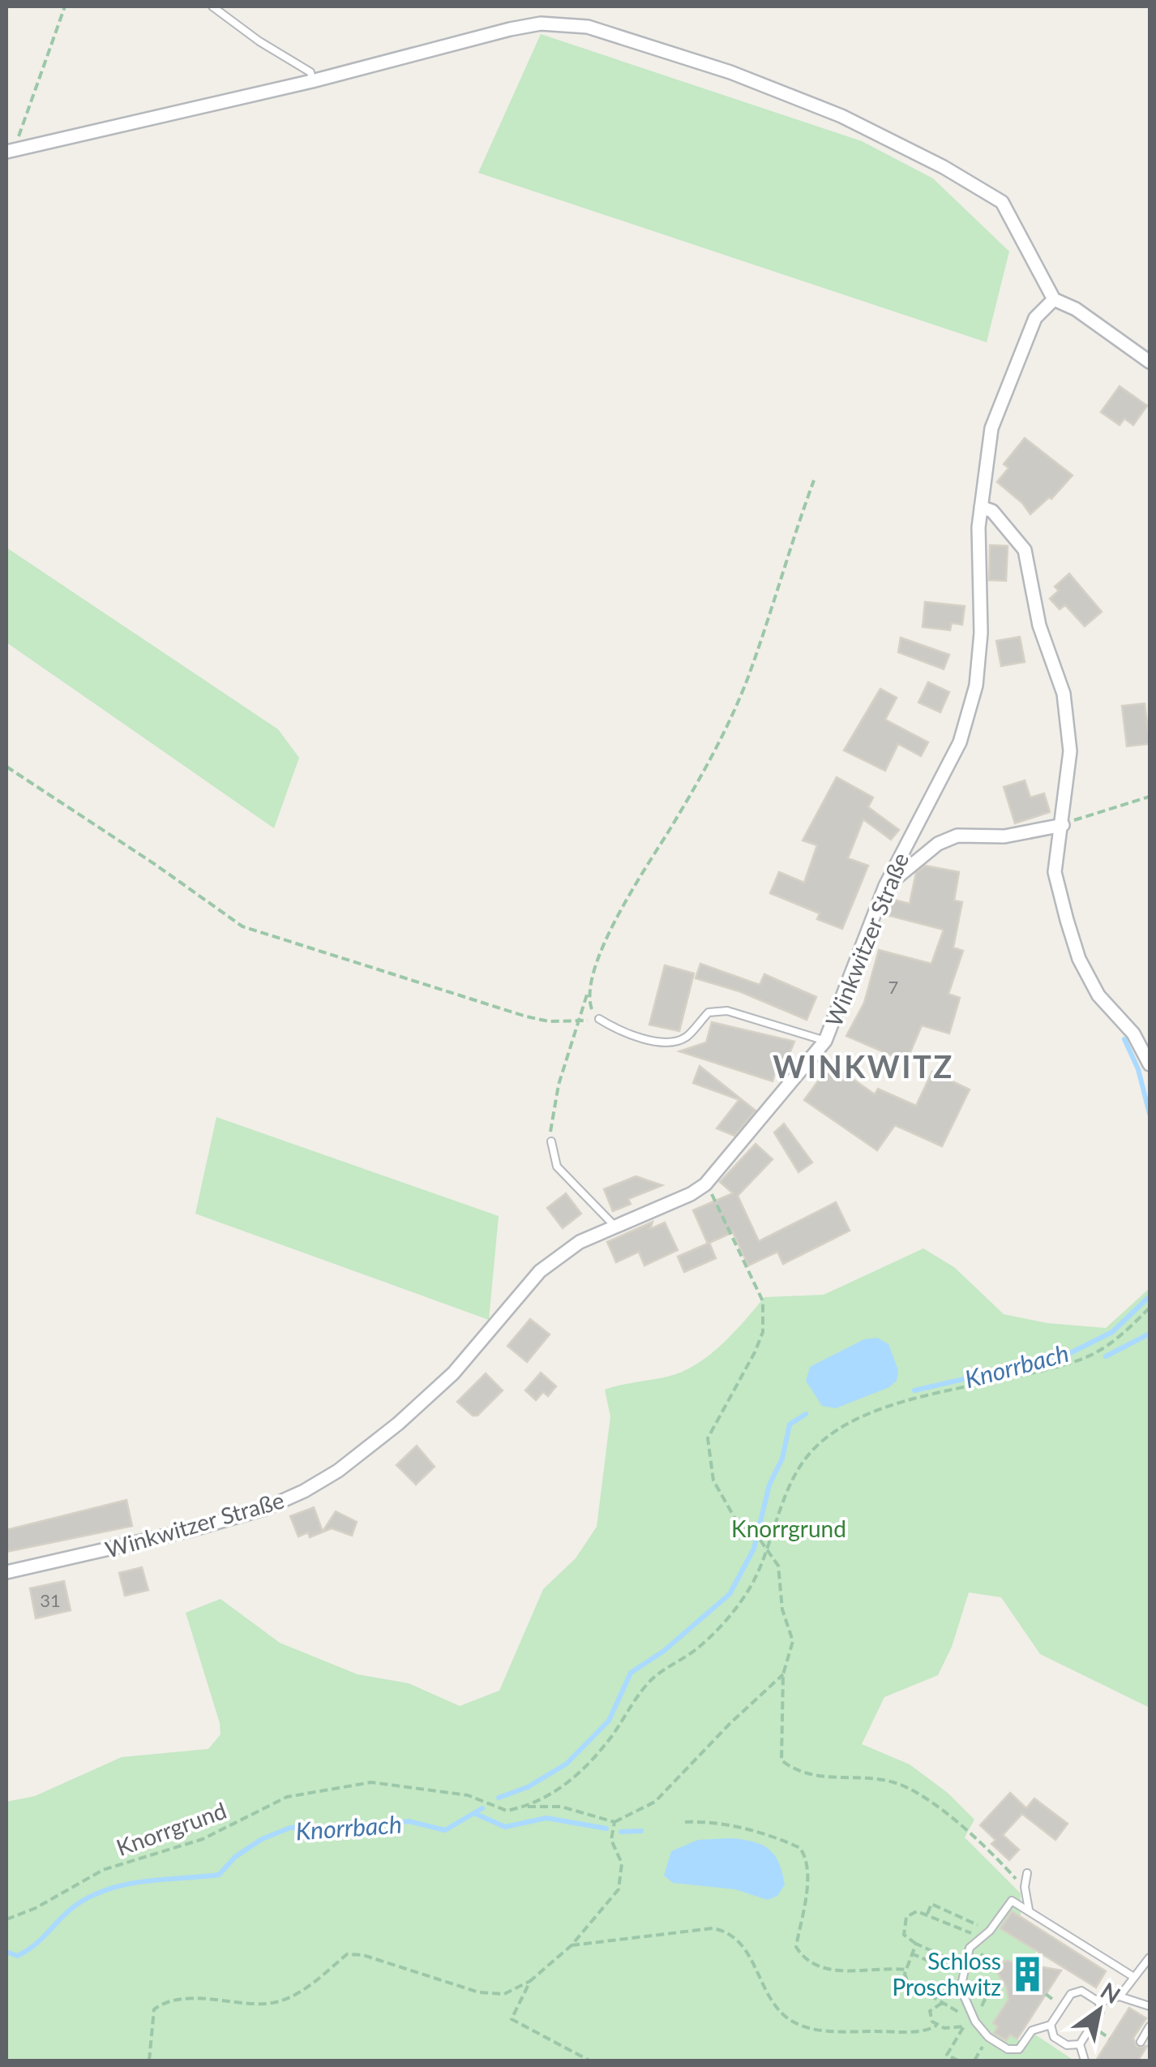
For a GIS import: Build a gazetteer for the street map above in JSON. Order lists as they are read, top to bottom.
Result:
{
  "streets": {
    "street": ["Winkwitzer Straße"],
    "path": ["Knorrgrund"]
  },
  "districts": ["WINKWITZ"],
  "water": ["Knorrbach"],
  "parks": ["Knorrgrund"],
  "places": {
    "building": ["Schloss Proschwitz"]
  },
  "house_numbers": ["7", "31"],
  "north": "top right"
}
